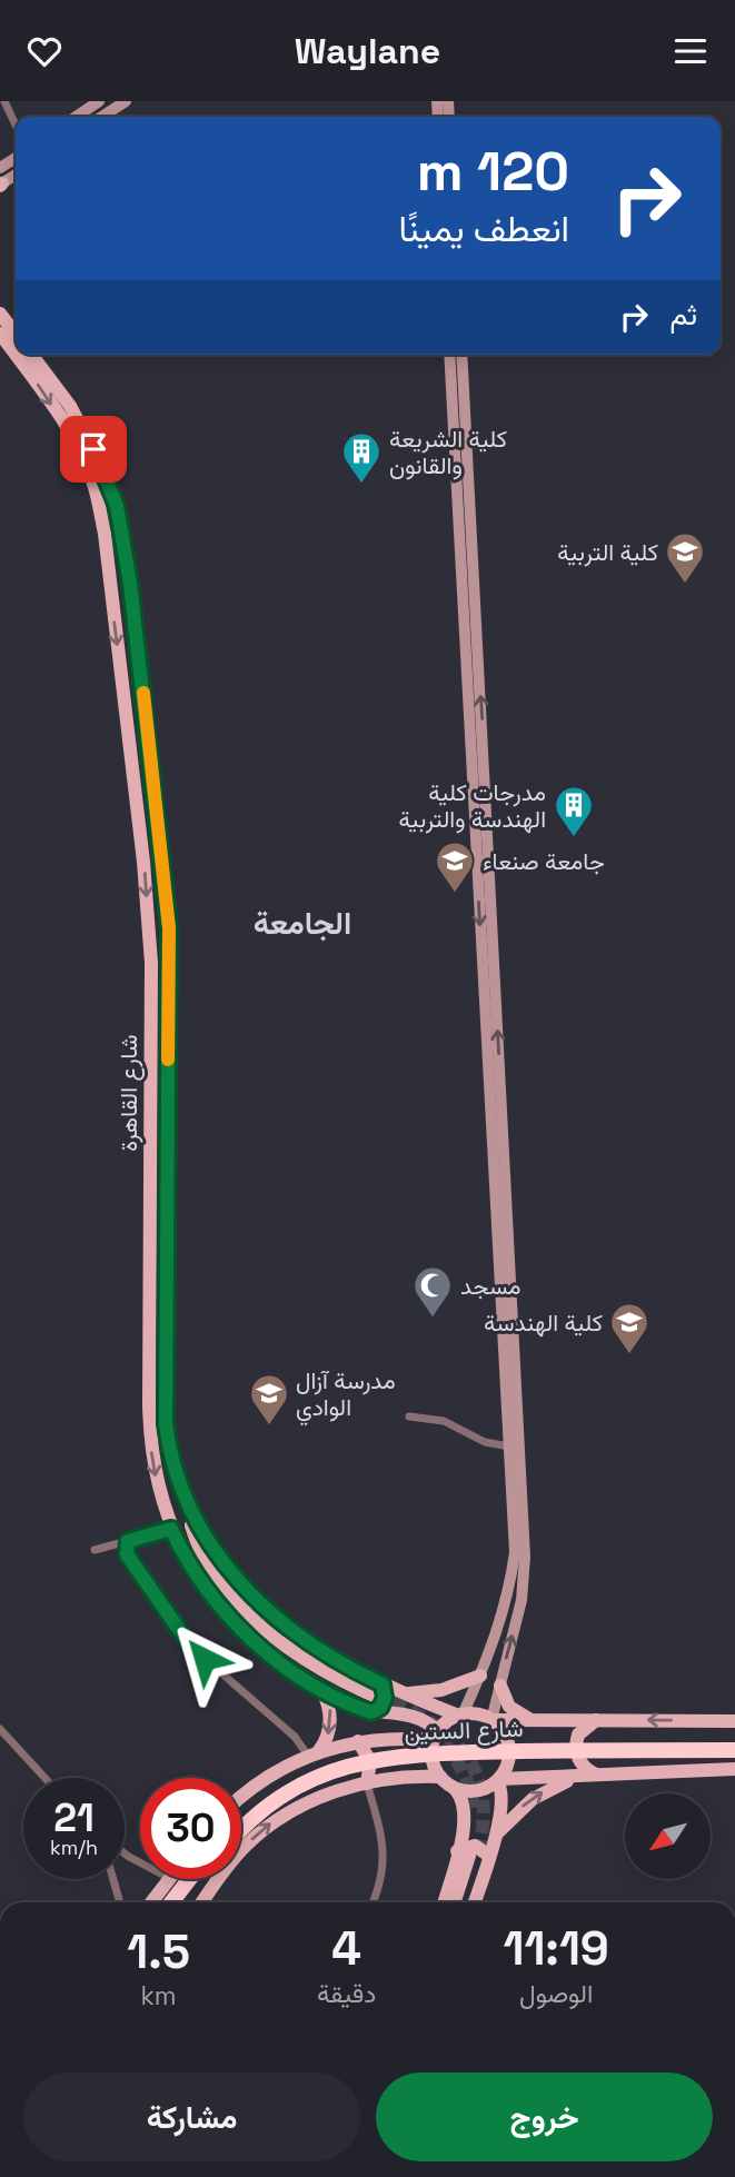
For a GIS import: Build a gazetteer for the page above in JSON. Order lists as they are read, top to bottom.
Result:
{
  "streets": {
    "highway": ["شارع الستين"],
    "main road": ["شارع القاهرة"]
  },
  "crossings": [
    ["شارع القاهرة", "شارع الستين"]
  ],
  "districts": ["الجامعة"],
  "places": {
    "building": ["كلية الشريعة والقانون", "مدرجات كلية الهندسة والتربية"],
    "school or university": [
      "كلية التربية",
      "جامعة صنعاء",
      "كلية الهندسة",
      "مدرسة آزال الوادي"
    ],
    "mosque": ["مسجد"]
  },
  "north": "bottom left",
  "page": {
    "header": "Waylane",
    "turn": ["120 m", "انعطف يمينًا"],
    "then": "ثم",
    "speed": "21 km/h",
    "limit": "30",
    "eta": [
      "11:19",
      "الوصول",
      "4",
      "دقيقة",
      "1.5",
      "km"
    ],
    "buttons": ["خروج", "مشاركة"]
  }
}
